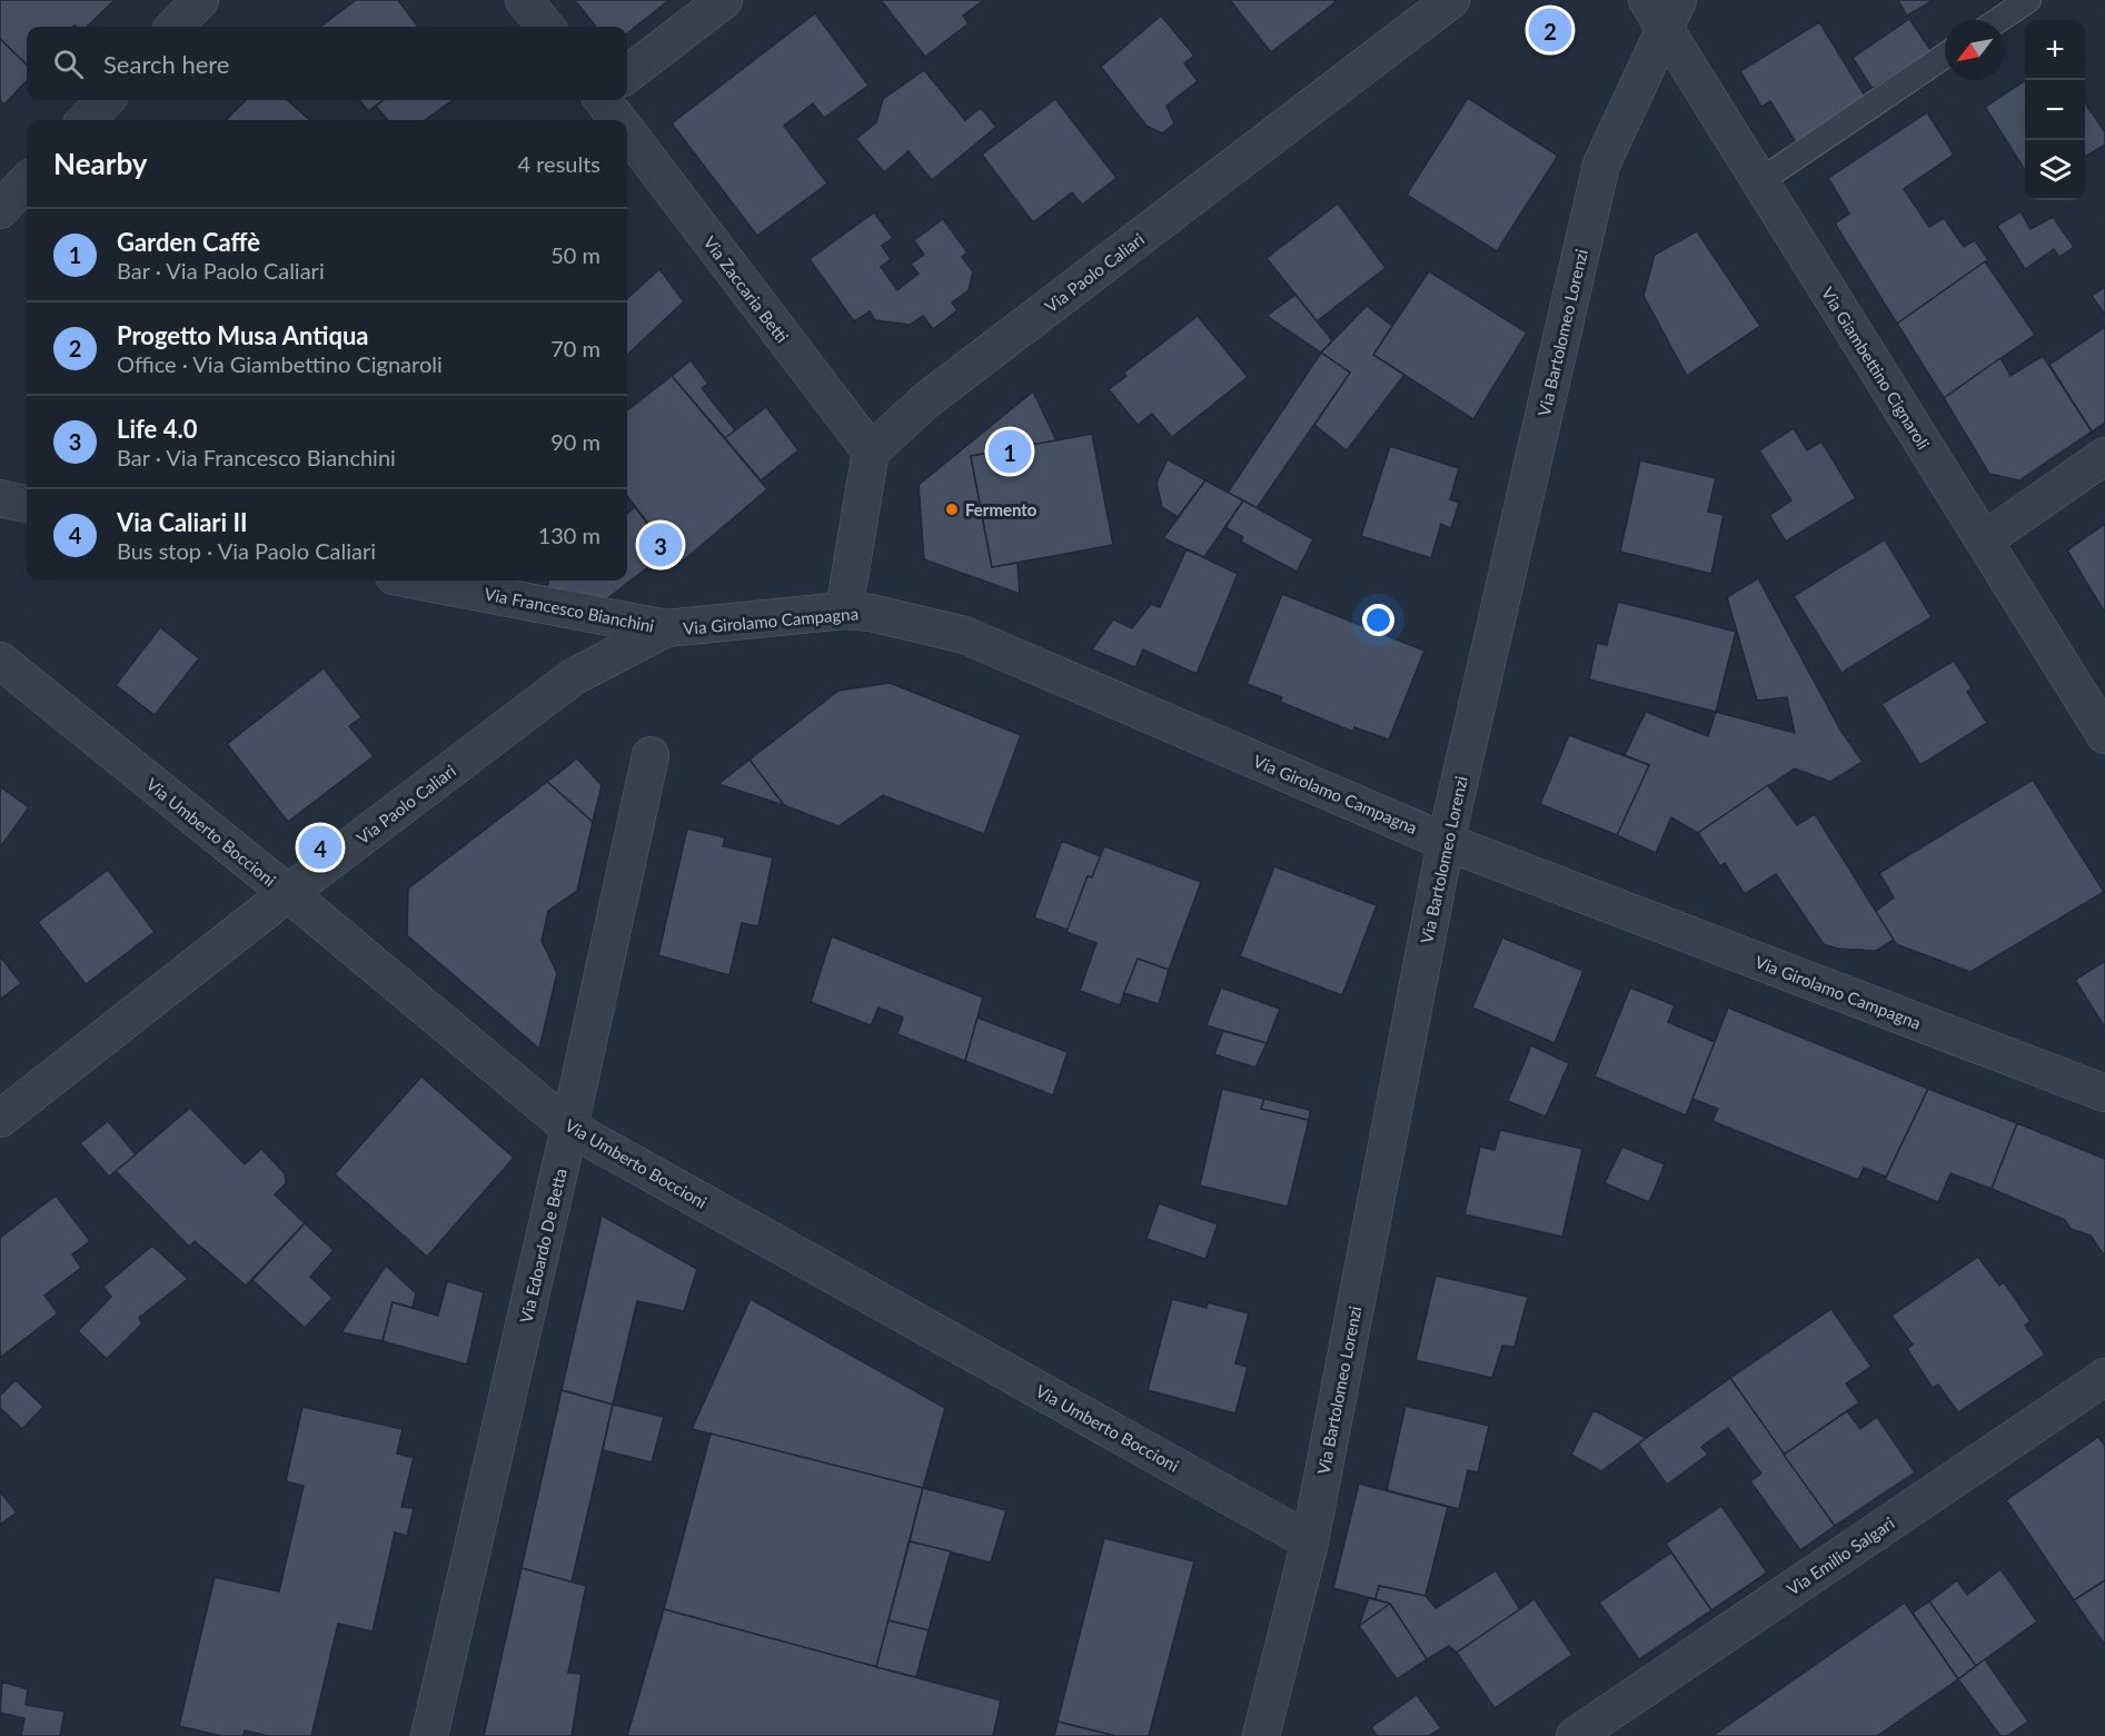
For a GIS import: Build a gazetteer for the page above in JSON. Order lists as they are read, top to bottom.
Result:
{
  "streets": {
    "street": [
      "Via Paolo Caliari",
      "Via Zaccaria Betti",
      "Via Bartolomeo Lorenzi",
      "Via Giambettino Cignaroli",
      "Via Francesco Bianchini",
      "Via Girolamo Campagna",
      "Via Umberto Boccioni",
      "Via Edoardo De Betta",
      "Via Emilio Salgari"
    ]
  },
  "crossings": [
    ["Via Paolo Caliari", "Via Zaccaria Betti"],
    ["Via Paolo Caliari", "Via Francesco Bianchini"],
    ["Via Paolo Caliari", "Via Girolamo Campagna"],
    ["Via Paolo Caliari", "Via Umberto Boccioni"],
    ["Via Bartolomeo Lorenzi", "Via Giambettino Cignaroli"],
    ["Via Bartolomeo Lorenzi", "Via Girolamo Campagna"],
    ["Via Bartolomeo Lorenzi", "Via Umberto Boccioni"],
    ["Via Francesco Bianchini", "Via Girolamo Campagna"],
    ["Via Umberto Boccioni", "Via Edoardo De Betta"]
  ],
  "places": ["Fermento"],
  "north": "bottom left",
  "page": {
    "pins": [
      "2",
      "1",
      "3",
      "4"
    ],
    "map_buttons": ["+", "−"],
    "search": "Search here",
    "heading": ["Nearby", "4 results"],
    "list": [
      {
        "mark": "1",
        "name": "Garden Caffè",
        "note": "Bar · Via Paolo Caliari",
        "value": "50 m"
      },
      {
        "mark": "2",
        "name": "Progetto Musa Antiqua",
        "note": "Office · Via Giambettino Cignaroli",
        "value": "70 m"
      },
      {
        "mark": "3",
        "name": "Life 4.0",
        "note": "Bar · Via Francesco Bianchini",
        "value": "90 m"
      },
      {
        "mark": "4",
        "name": "Via Caliari II",
        "note": "Bus stop · Via Paolo Caliari",
        "value": "130 m"
      }
    ]
  }
}
